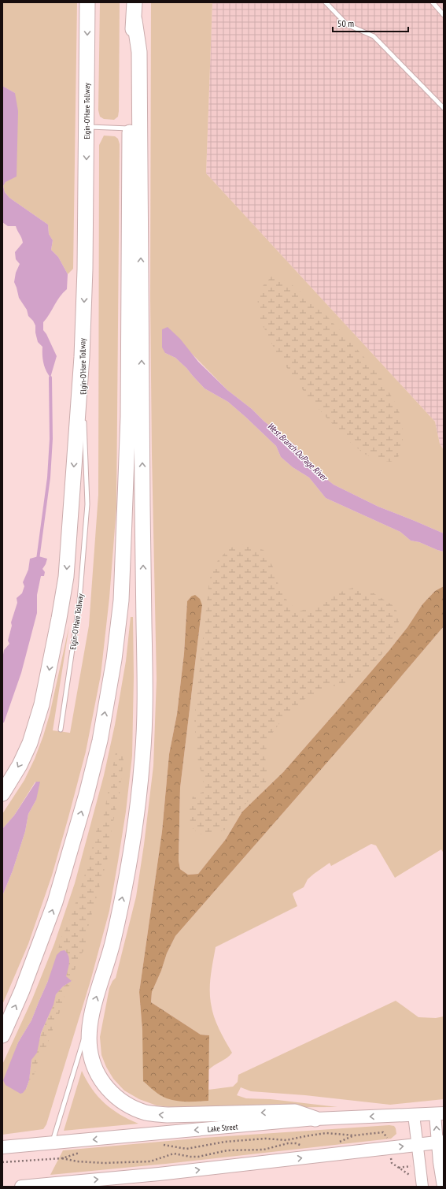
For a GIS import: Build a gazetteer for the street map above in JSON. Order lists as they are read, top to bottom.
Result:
{
  "streets": {
    "highway": ["Elgin-O'Hare Tollway"],
    "main road": ["Lake Street"]
  },
  "water": ["West Branch DuPage River"],
  "scale_bar": "50 m"
}
